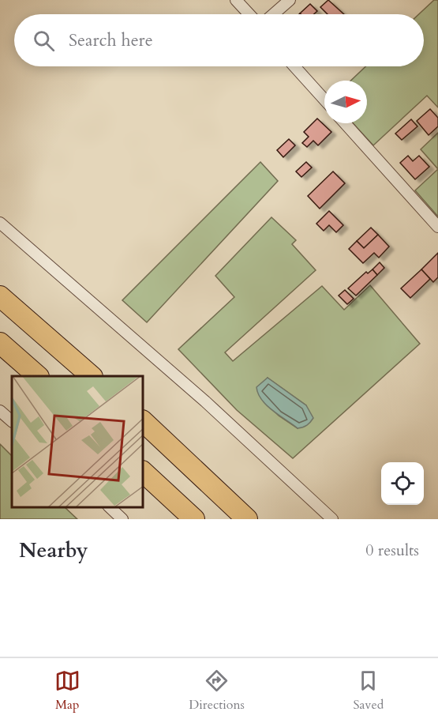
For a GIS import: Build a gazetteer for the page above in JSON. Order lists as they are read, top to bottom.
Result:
{
  "north": "right",
  "page": {
    "search": "Search here",
    "heading": ["Nearby", "0 results"],
    "nav": ["Map", "Directions", "Saved"]
  }
}
